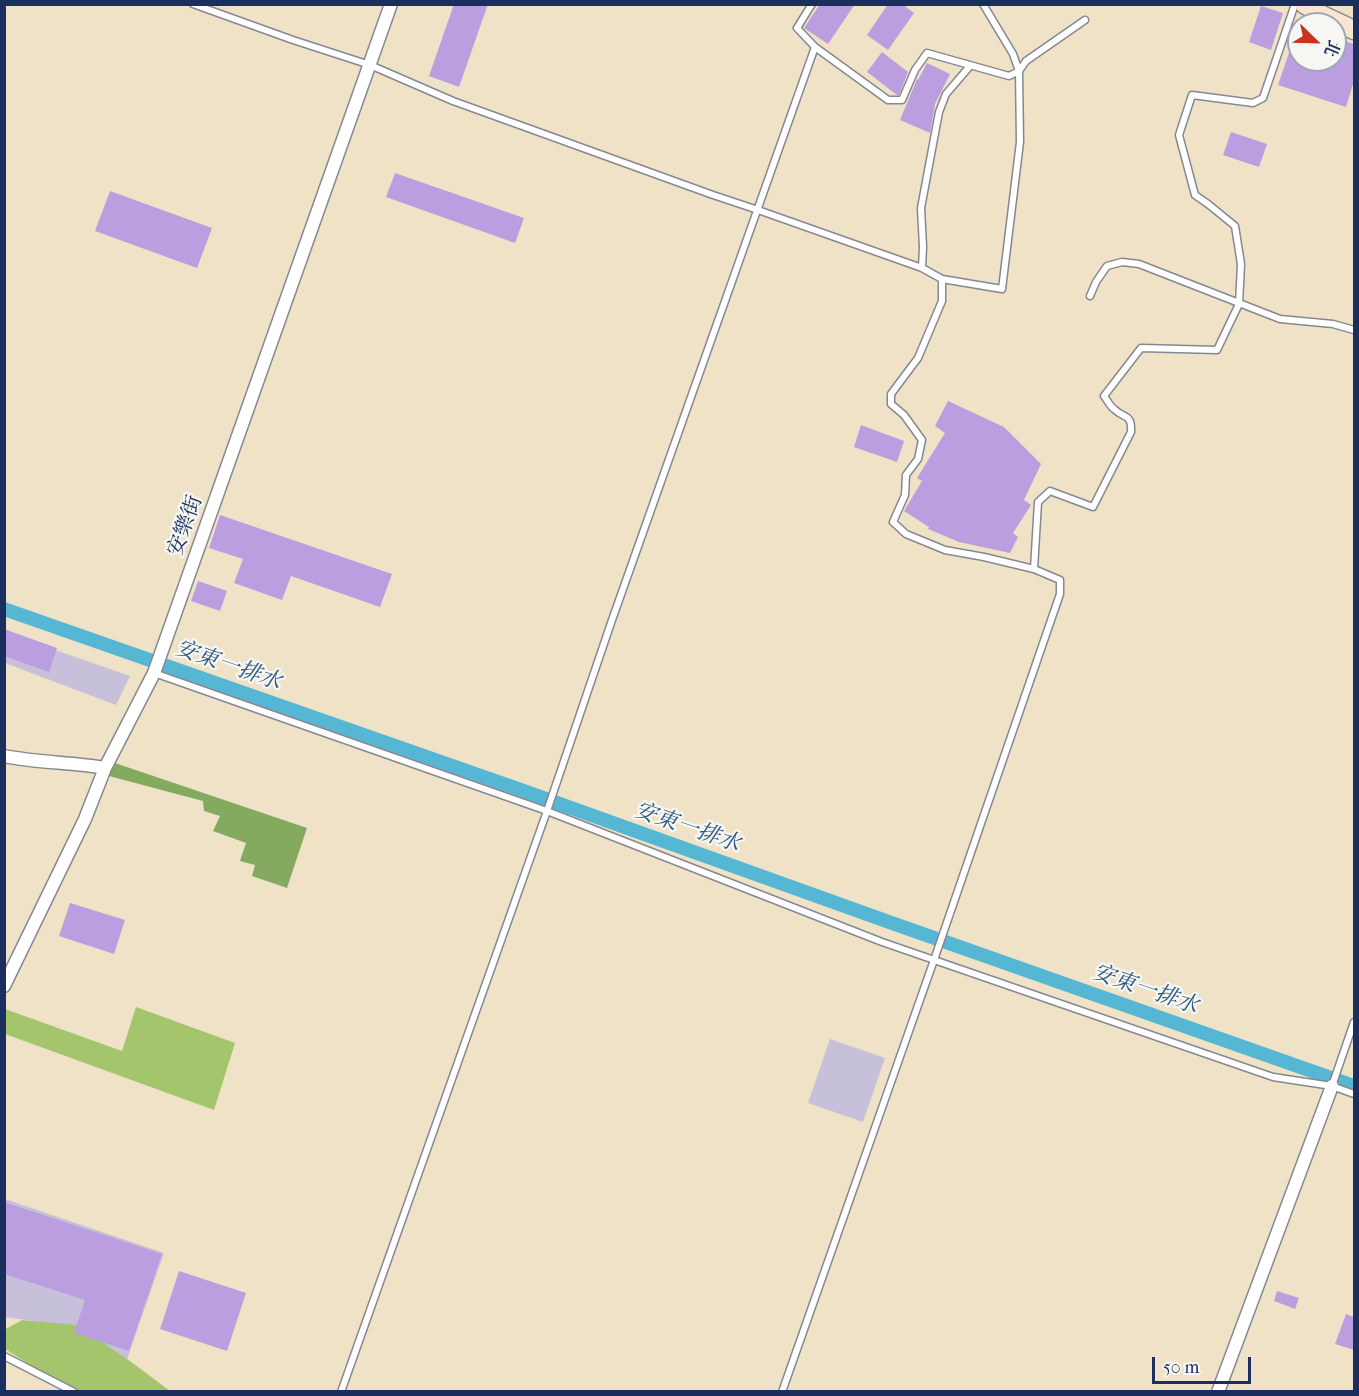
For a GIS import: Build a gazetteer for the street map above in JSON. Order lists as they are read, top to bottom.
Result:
{
  "streets": {
    "street": ["安樂街"]
  },
  "water": ["安東一排水"],
  "scale_bar": "50 m",
  "north": "bottom right"
}
